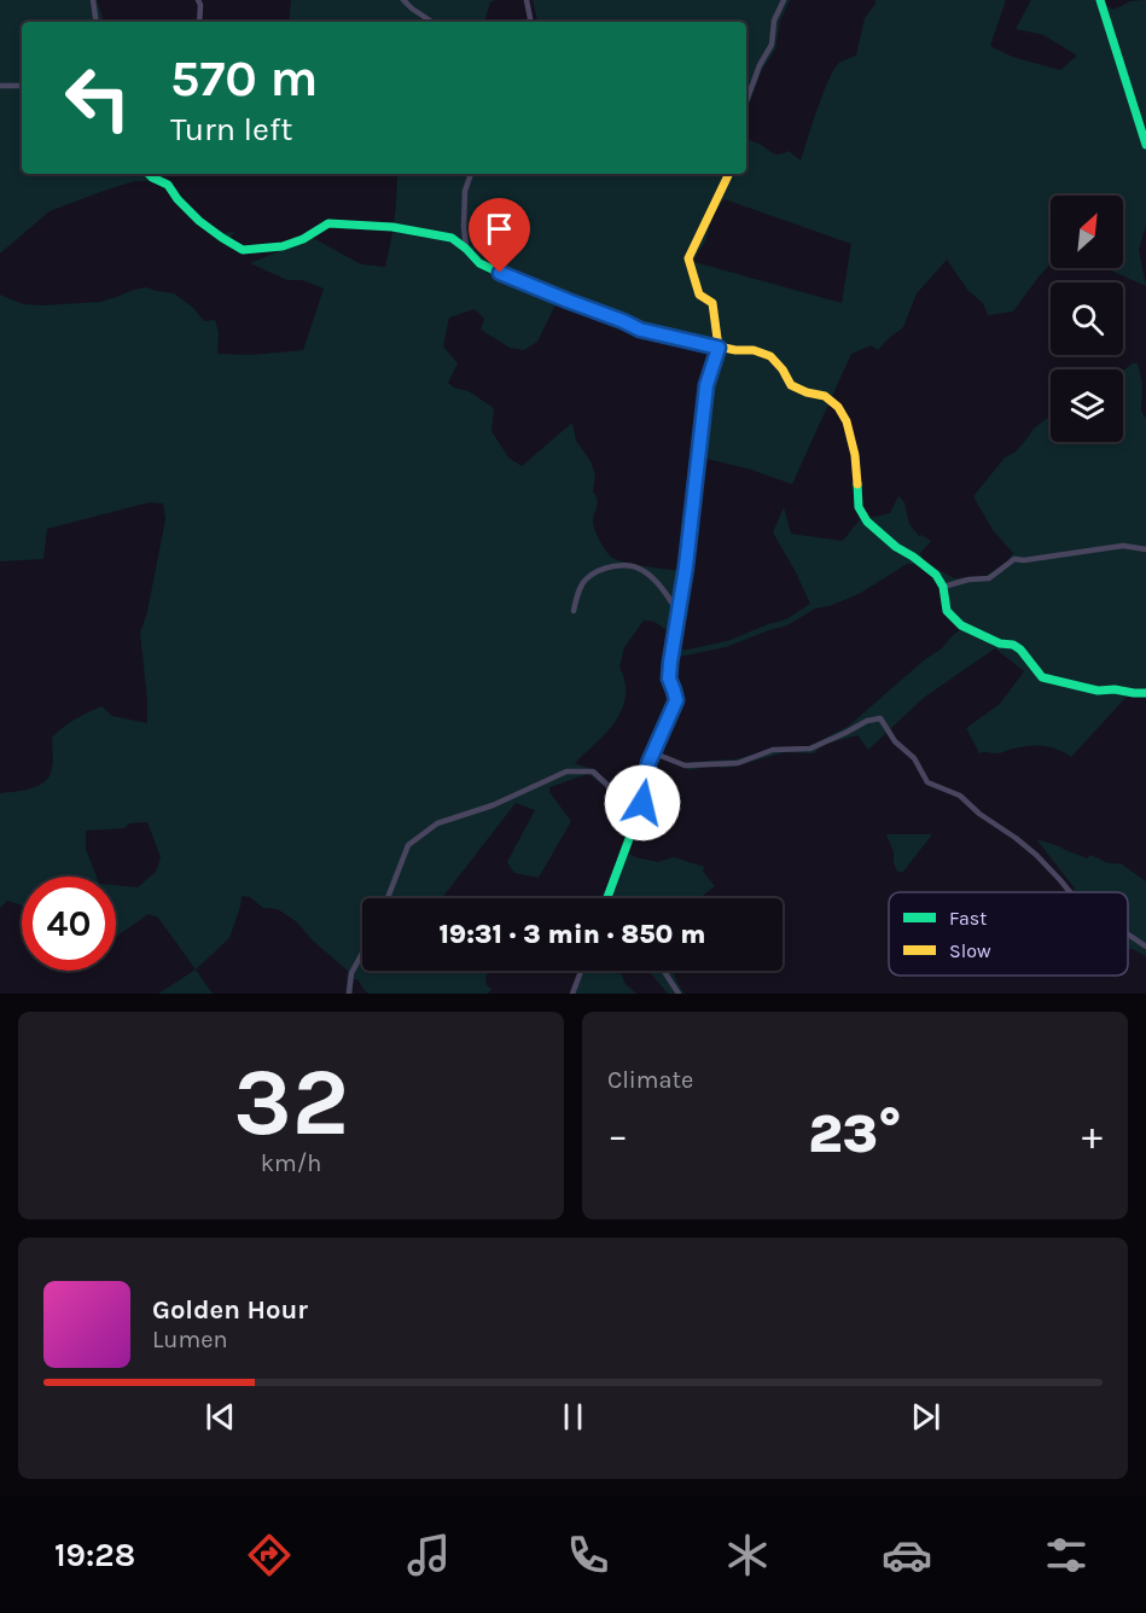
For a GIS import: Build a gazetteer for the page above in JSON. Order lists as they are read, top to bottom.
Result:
{
  "legend": ["Fast", "Slow"],
  "north": "top right",
  "page": {
    "turn": ["570 m", "Turn left"],
    "limit": "40",
    "trip": "19:31 · 3 min · 850 m",
    "tile": [
      ["32", "km/h"],
      "Climate"
    ],
    "heat": ["−", "23°", "+"],
    "song": ["Golden Hour", "Lumen"],
    "tabs": "19:28"
  }
}
